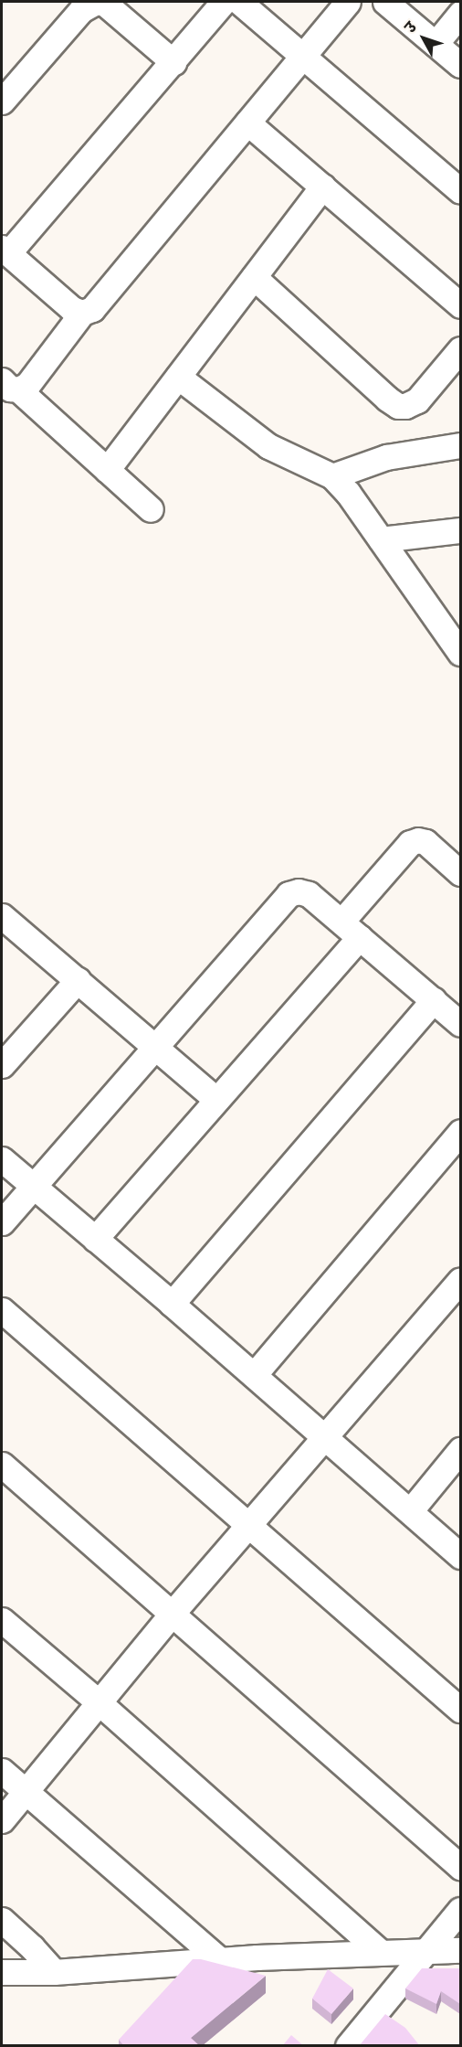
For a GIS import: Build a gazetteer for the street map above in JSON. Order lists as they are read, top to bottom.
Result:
{
  "north": "top left"
}
